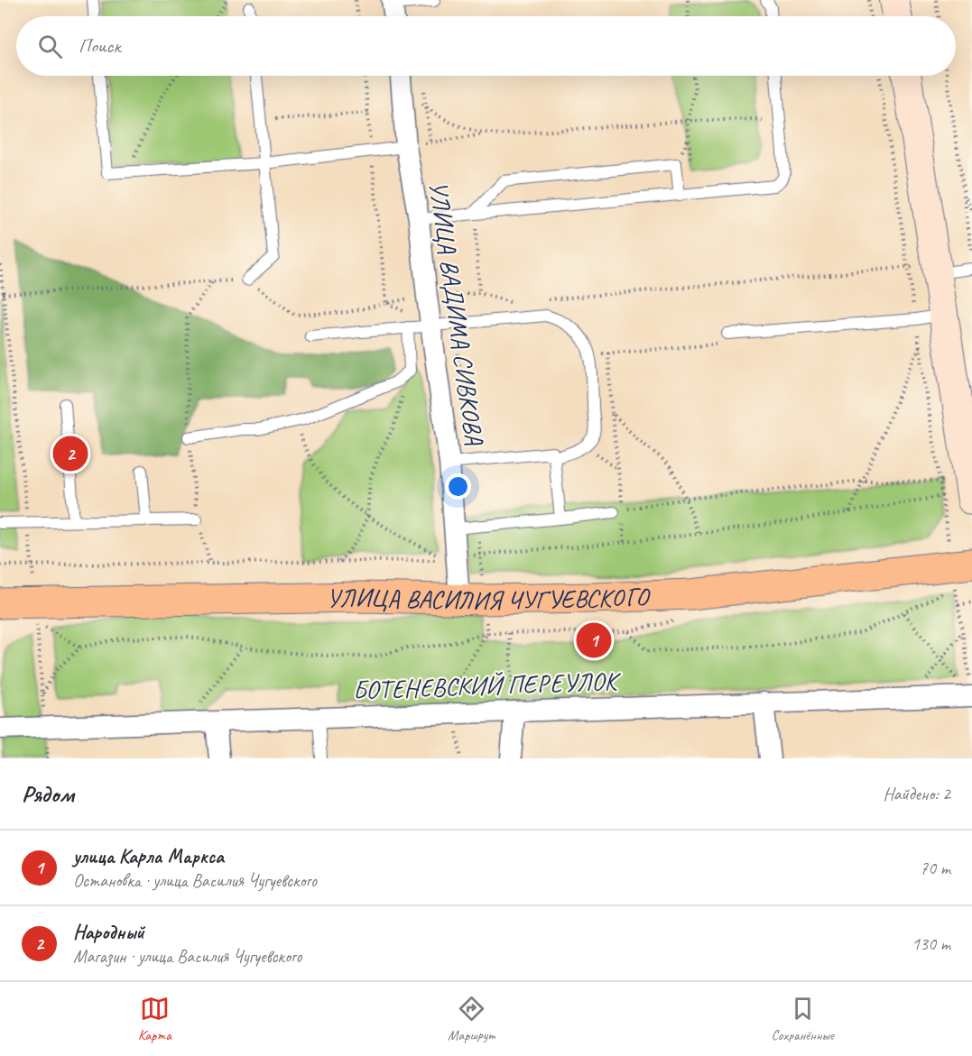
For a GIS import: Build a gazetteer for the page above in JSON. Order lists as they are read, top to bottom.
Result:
{
  "streets": {
    "main road": ["УЛИЦА ВАСИЛИЯ ЧУГУЕВСКОГО"],
    "street": ["УЛИЦА ВАДИМА СИВКОВА", "БОТЕНЕВСКИЙ ПЕРЕУЛОК"]
  },
  "crossings": [
    ["УЛИЦА ВАДИМА СИВКОВА", "УЛИЦА ВАСИЛИЯ ЧУГУЕВСКОГО"]
  ],
  "page": {
    "search": "Поиск",
    "pins": ["2", "1"],
    "heading": ["Рядом", "Найдено: 2"],
    "list": [
      {
        "mark": "1",
        "name": "улица Карла Маркса",
        "note": "Остановка · улица Василия Чугуевского",
        "value": "70 m"
      },
      {
        "mark": "2",
        "name": "Народный",
        "note": "Магазин · улица Василия Чугуевского",
        "value": "130 m"
      }
    ],
    "nav": ["Карта", "Маршрут", "Сохранённые"]
  }
}
